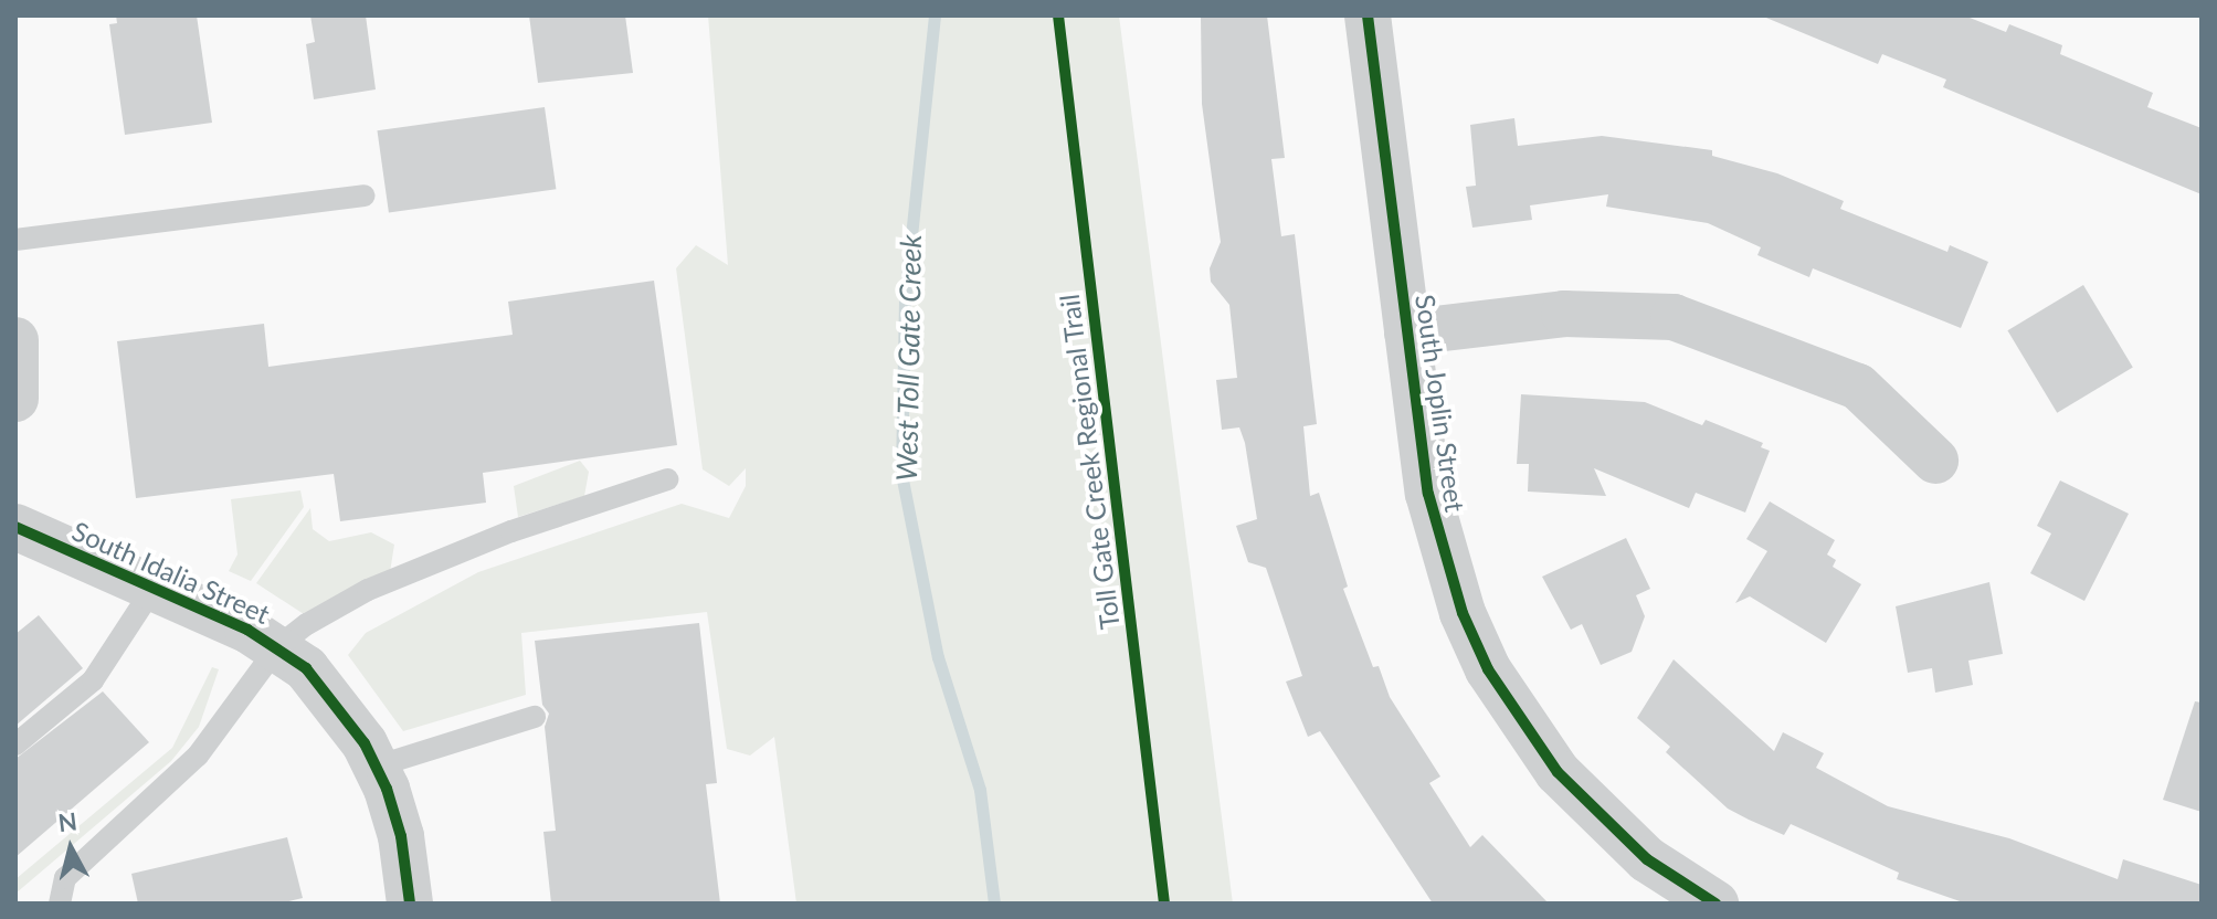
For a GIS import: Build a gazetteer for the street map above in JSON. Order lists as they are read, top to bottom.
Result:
{
  "streets": {
    "street": ["South Joplin Street", "South Idalia Street"],
    "cycle path": ["Toll Gate Creek Regional Trail"]
  },
  "water": ["West Toll Gate Creek"],
  "north": "top"
}
